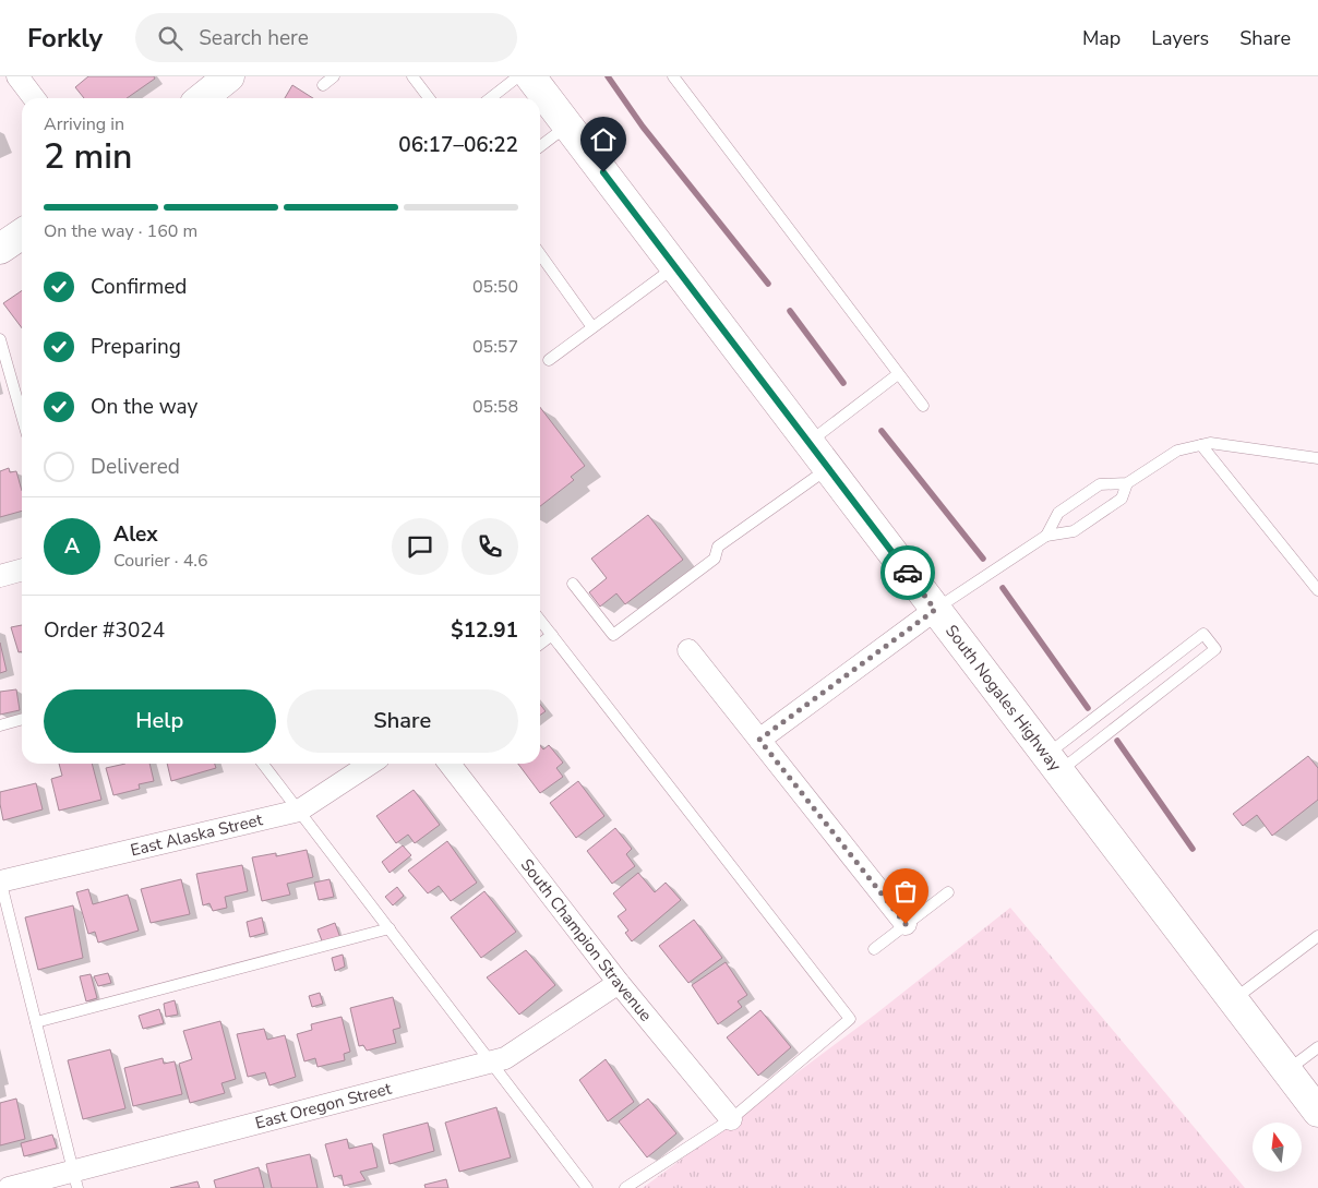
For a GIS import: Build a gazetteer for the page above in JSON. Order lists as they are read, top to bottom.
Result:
{
  "streets": {
    "main road": ["South Nogales Highway"],
    "street": ["East Alaska Street", "South Champion Stravenue", "East Oregon Street"]
  },
  "crossings": [
    ["South Champion Stravenue", "East Oregon Street"]
  ],
  "north": "top",
  "page": {
    "header": "Forkly",
    "search": "Search here",
    "nav": ["Map", "Layers", "Share"],
    "heading": ["2 min", "Arriving in", "06:17–06:22"],
    "panel": [
      "Alex",
      "Courier · 4.6",
      "Order #3024",
      "$12.91"
    ],
    "bar": "On the way · 160 m",
    "list": [
      ["Confirmed", "05:50"],
      ["Preparing", "05:57"],
      ["On the way", "05:58"],
      "Delivered"
    ],
    "round": "A",
    "buttons": ["Help", "Share"]
  }
}
